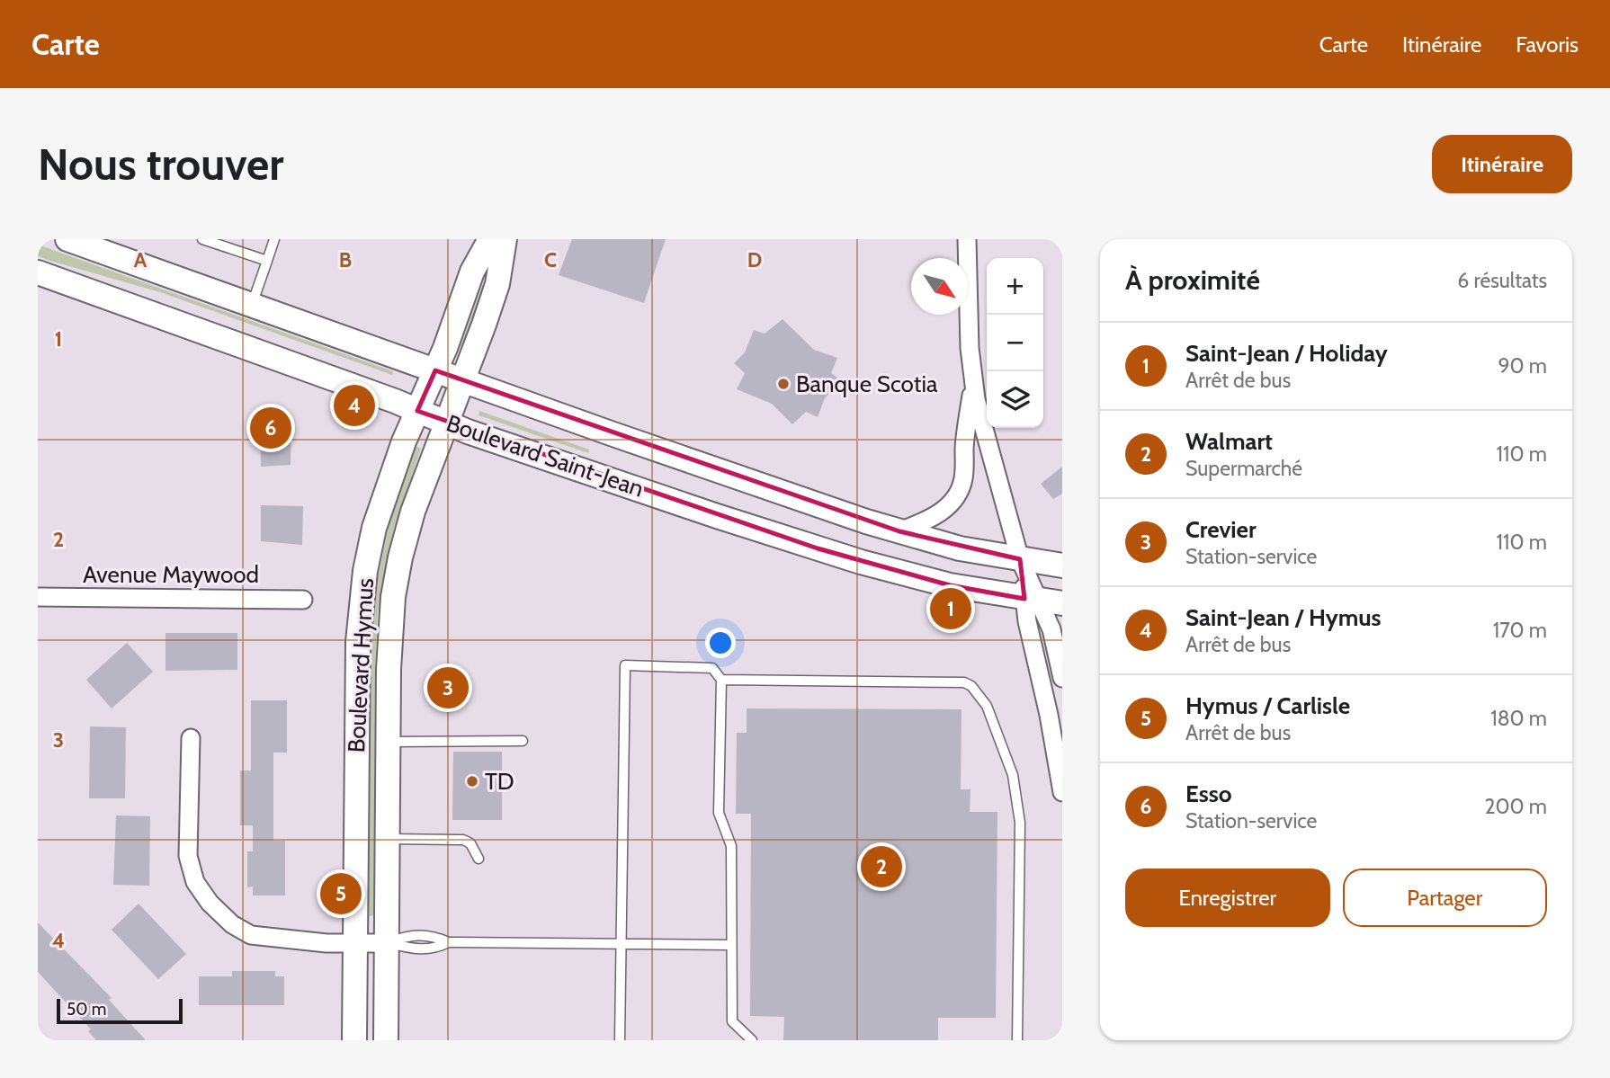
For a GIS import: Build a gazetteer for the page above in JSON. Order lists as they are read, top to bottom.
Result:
{
  "streets": {
    "main road": ["Boulevard Saint-Jean", "Boulevard Hymus"],
    "street": ["Avenue Maywood"]
  },
  "crossings": [
    ["Boulevard Saint-Jean", "Boulevard Hymus"]
  ],
  "places": ["Banque Scotia", "TD"],
  "scale_bar": "50 m",
  "north": "bottom right",
  "page": {
    "header": "Carte",
    "nav": ["Carte", "Itinéraire", "Favoris"],
    "buttons": [
      "Itinéraire",
      ["Enregistrer", "Partager"]
    ],
    "title": "Nous trouver",
    "heading": ["À proximité", "6 résultats"],
    "map_buttons": ["+", "−"],
    "list": [
      {
        "mark": "1",
        "name": "Saint-Jean / Holiday",
        "note": "Arrêt de bus",
        "value": "90 m"
      },
      {
        "mark": "2",
        "name": "Walmart",
        "note": "Supermarché",
        "value": "110 m"
      },
      {
        "mark": "3",
        "name": "Crevier",
        "note": "Station-service",
        "value": "110 m"
      },
      {
        "mark": "4",
        "name": "Saint-Jean / Hymus",
        "note": "Arrêt de bus",
        "value": "170 m"
      },
      {
        "mark": "5",
        "name": "Hymus / Carlisle",
        "note": "Arrêt de bus",
        "value": "180 m"
      },
      {
        "mark": "6",
        "name": "Esso",
        "note": "Station-service",
        "value": "200 m"
      }
    ],
    "pins": [
      "4",
      "6",
      "1",
      "3",
      "2",
      "5"
    ],
    "scale": "50 m"
  },
  "grid": {
    "columns": [
      "A",
      "B",
      "C",
      "D"
    ],
    "rows": [
      "1",
      "2",
      "3",
      "4"
    ]
  }
}
